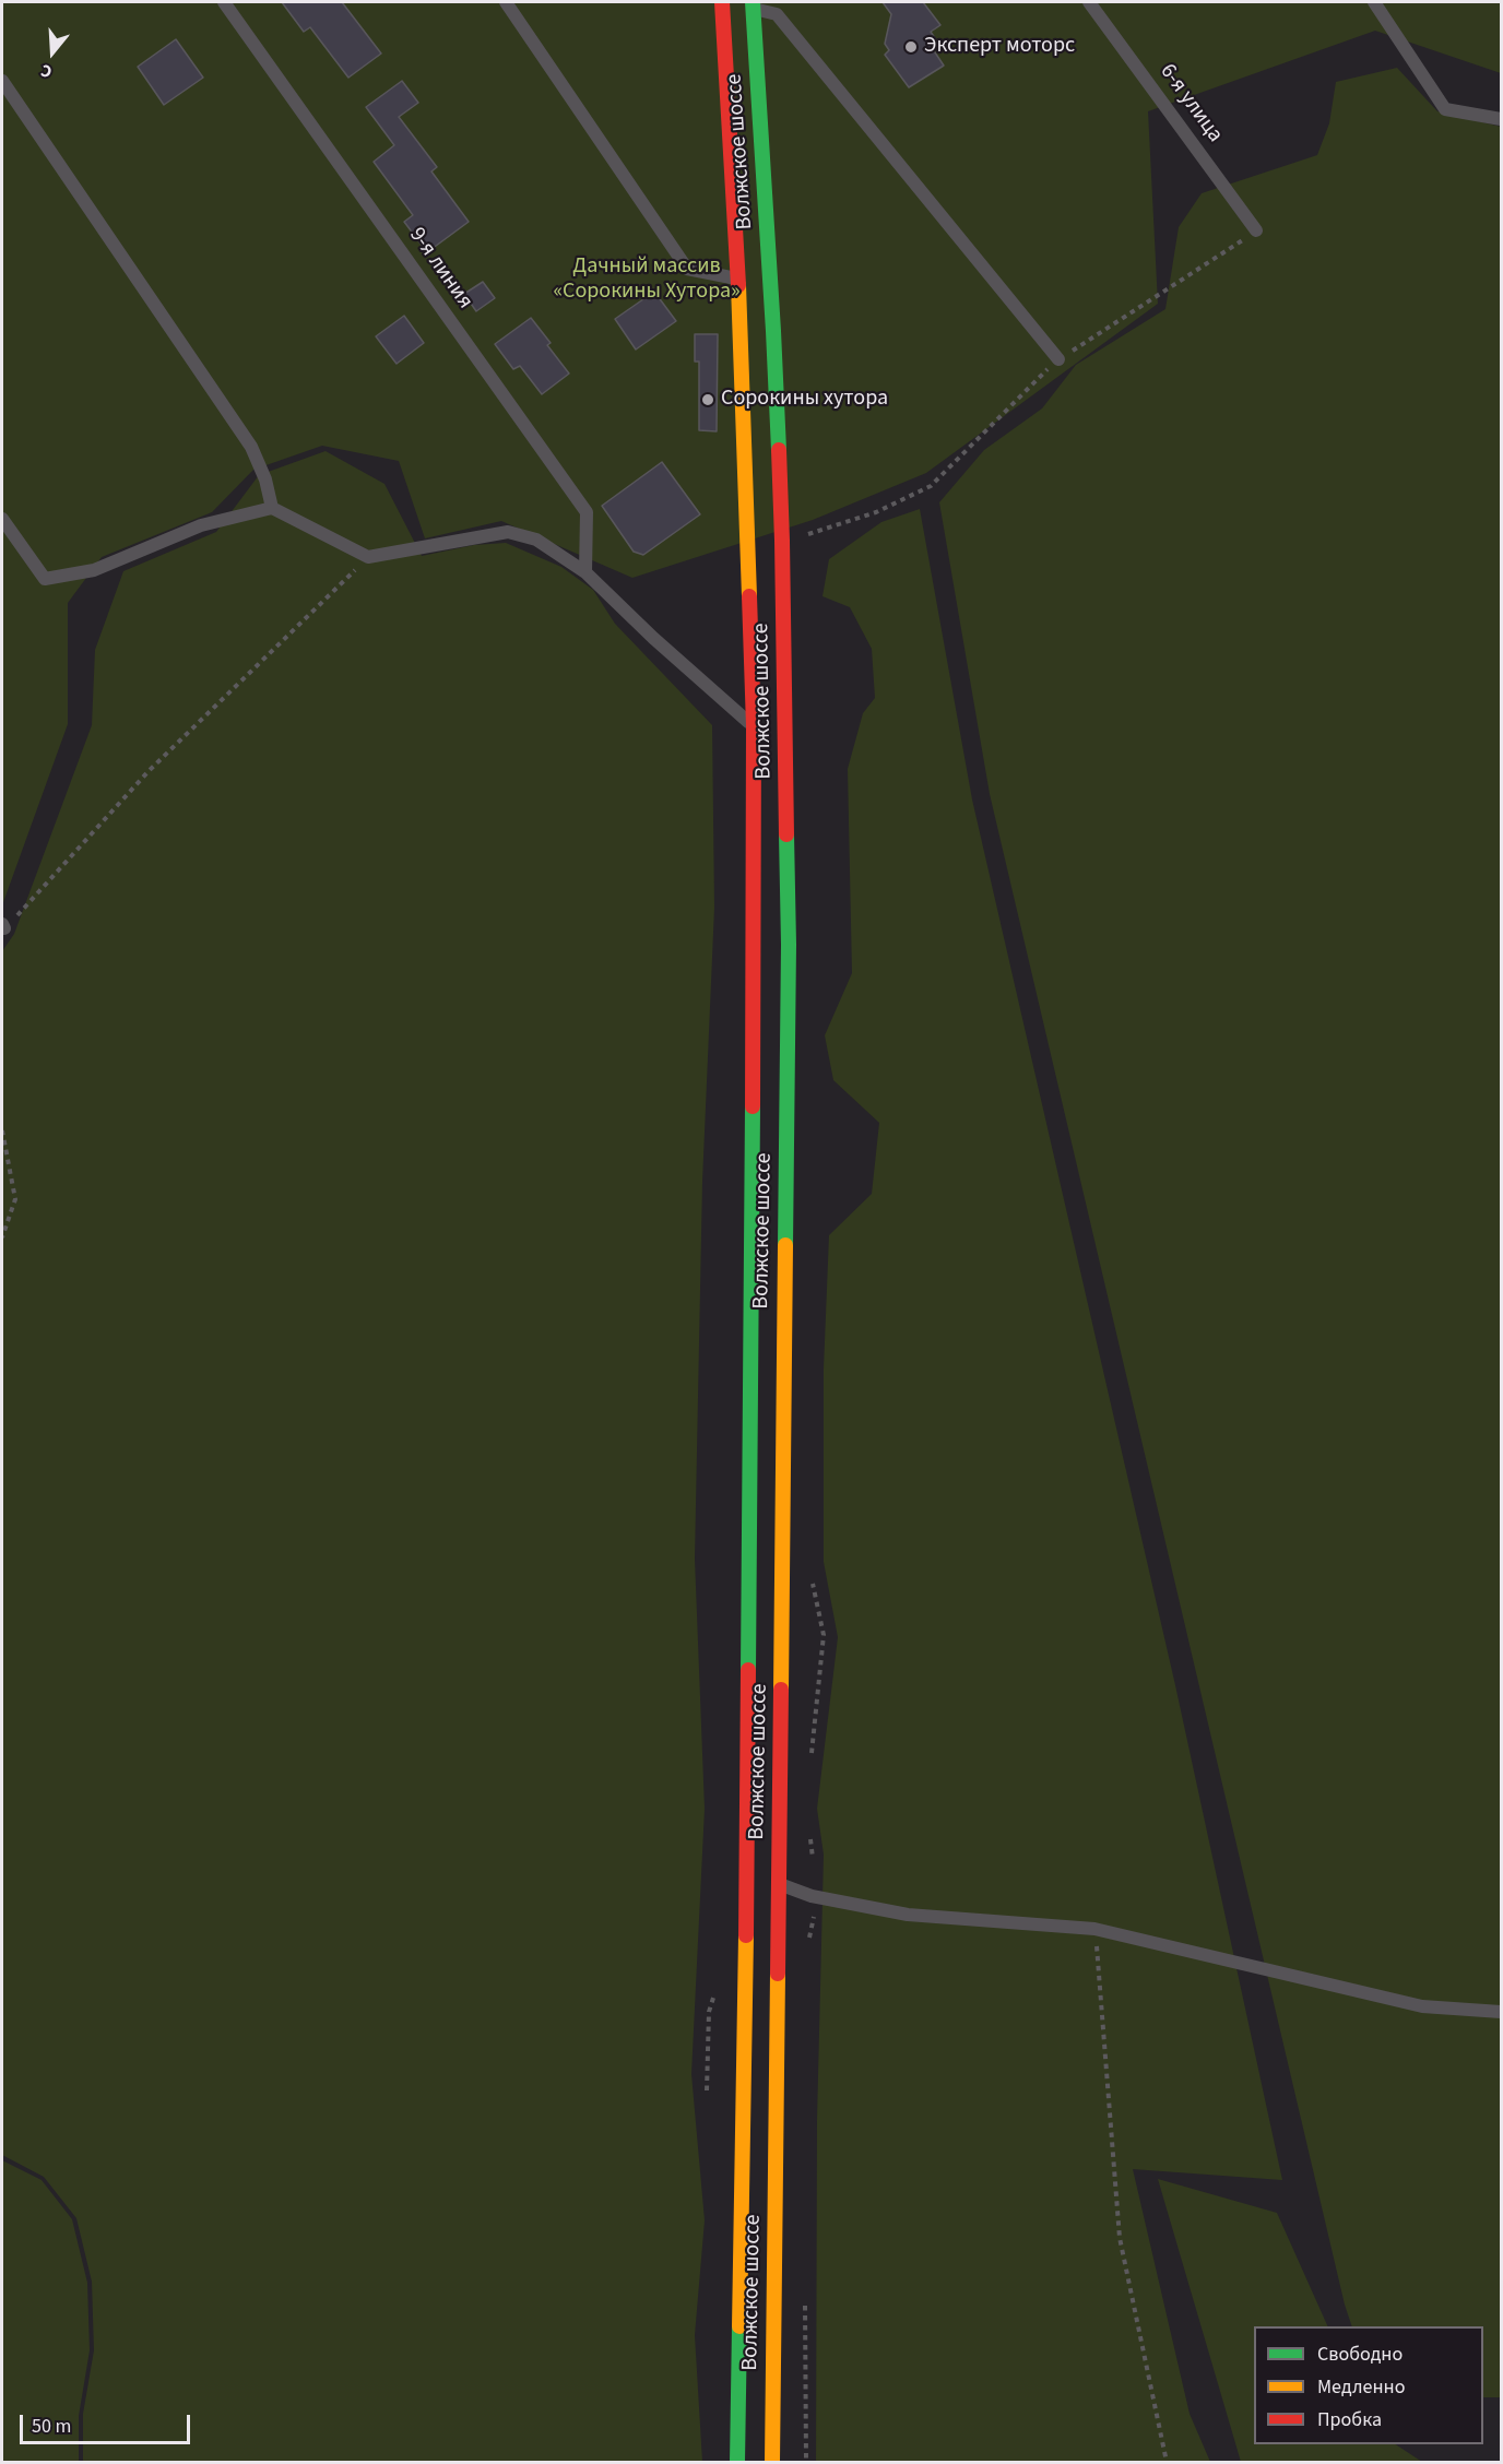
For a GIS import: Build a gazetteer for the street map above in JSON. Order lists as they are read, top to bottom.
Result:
{
  "streets": {
    "main road": ["Волжское шоссе"],
    "lane": ["6-я улица", "9-я линия"]
  },
  "parks": ["Дачный массив «Сорокины Хутора»"],
  "places": ["Эксперт моторс", "Сорокины хутора"],
  "legend": ["Свободно", "Медленно", "Пробка"],
  "scale_bar": "50 m",
  "north": "bottom"
}
